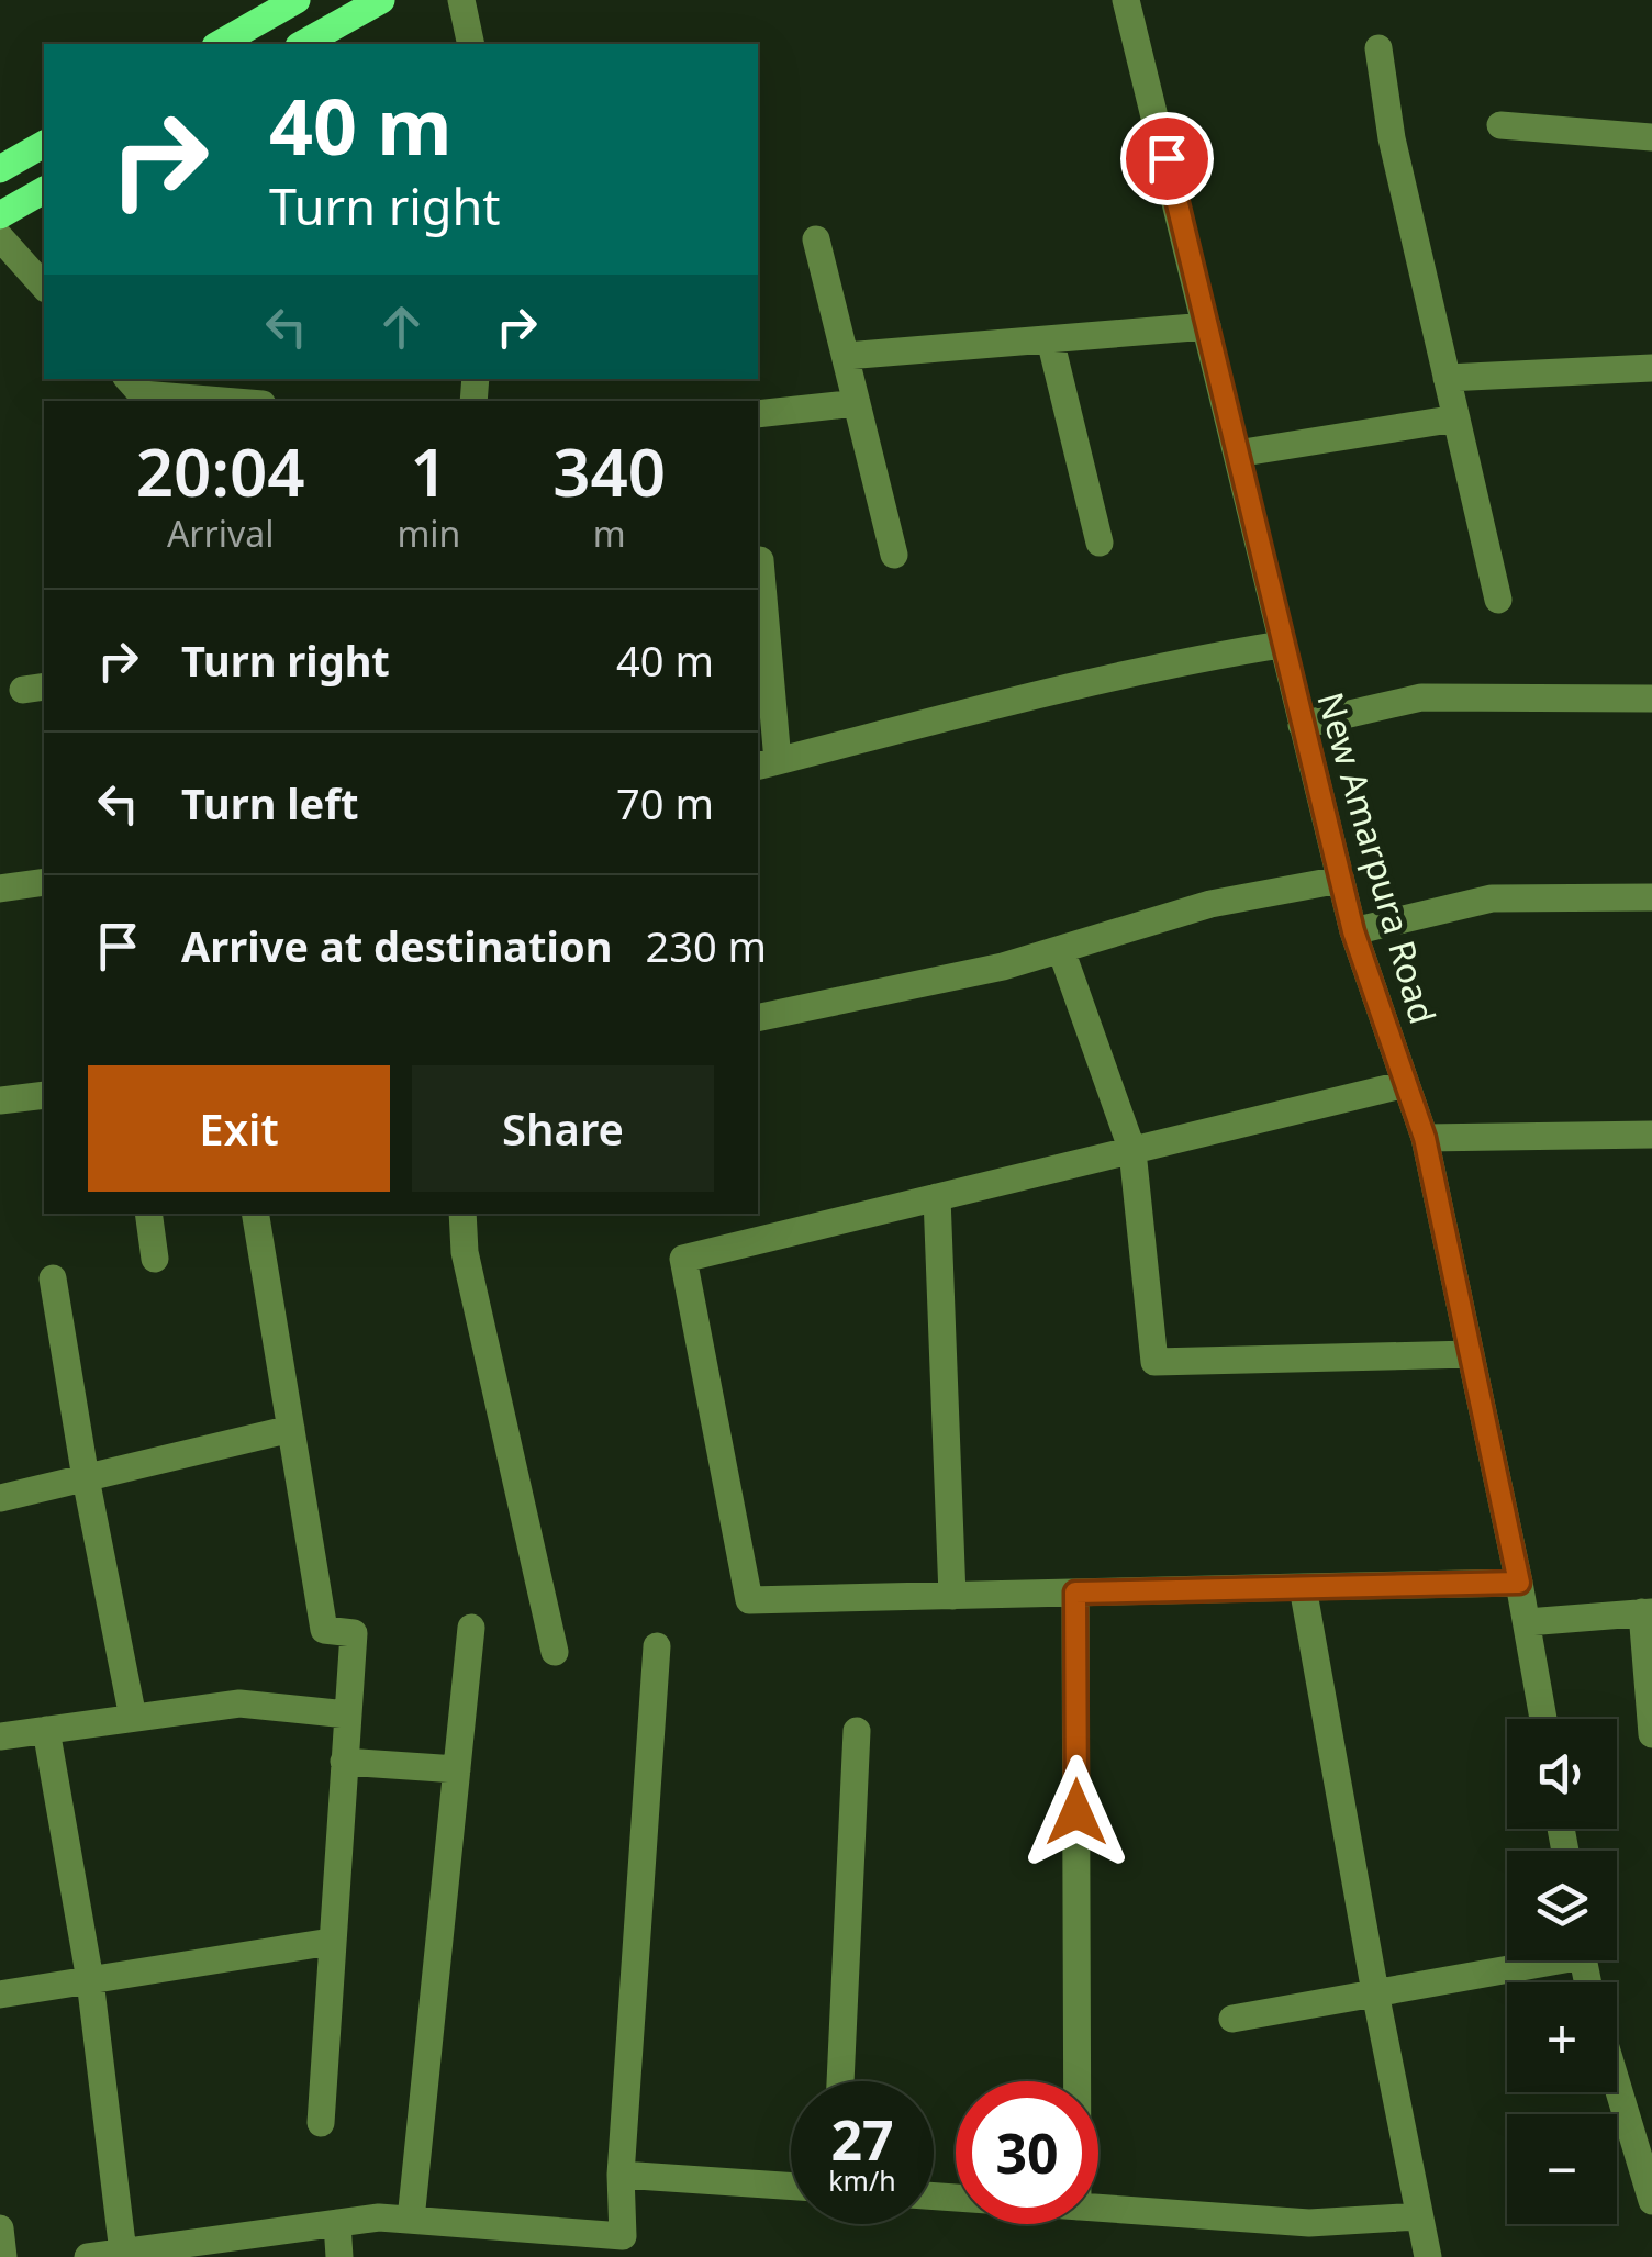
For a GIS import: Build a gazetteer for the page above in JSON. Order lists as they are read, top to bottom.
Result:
{
  "streets": {
    "street": ["New Amarpura Road"]
  },
  "page": {
    "turn": ["40 m", "Turn right"],
    "eta": [
      "20:04",
      "Arrival",
      "1",
      "min",
      "340",
      "m"
    ],
    "list": [
      {
        "name": "Turn right",
        "value": "40 m"
      },
      {
        "name": "Turn left",
        "value": "70 m"
      },
      {
        "name": "Arrive at destination",
        "value": "230 m"
      }
    ],
    "buttons": ["Exit", "Share"],
    "map_buttons": ["+", "−"],
    "speed": "27 km/h",
    "limit": "30"
  }
}
